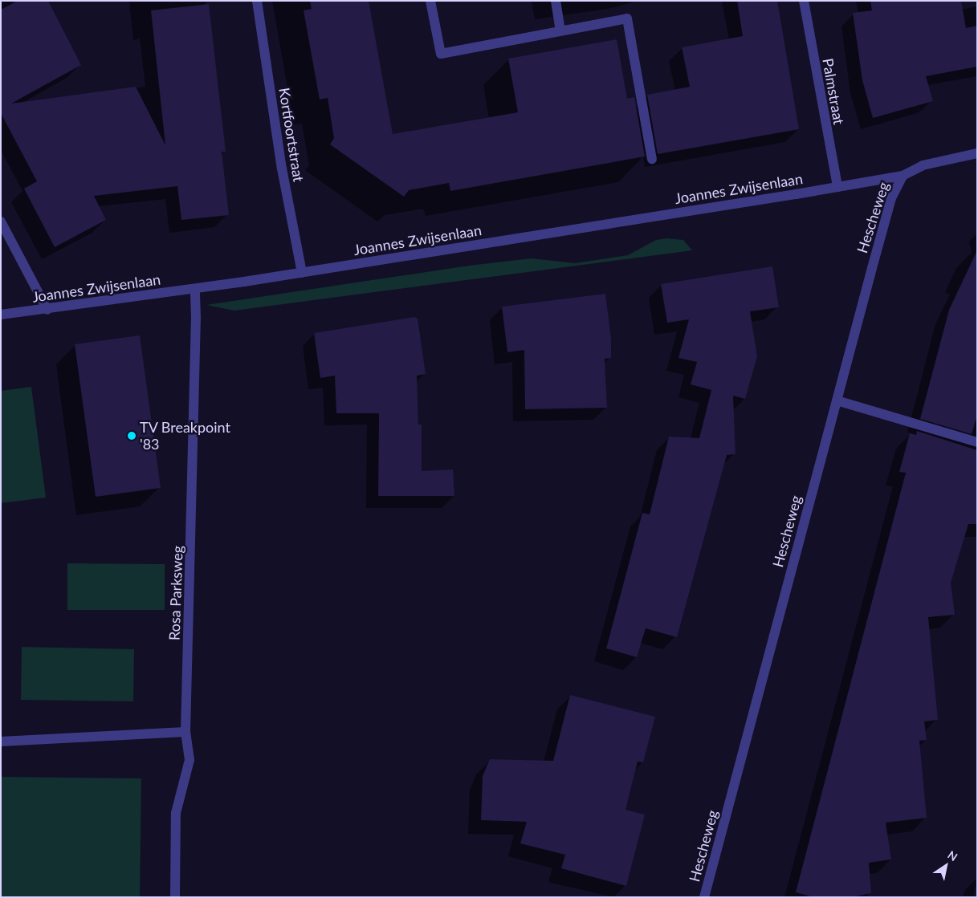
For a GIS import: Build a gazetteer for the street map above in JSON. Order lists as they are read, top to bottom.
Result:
{
  "streets": {
    "street": [
      "Palmstraat",
      "Kortfoortstraat",
      "Joannes Zwijsenlaan",
      "Hescheweg",
      "Rosa Parksweg"
    ]
  },
  "crossings": [
    ["Palmstraat", "Joannes Zwijsenlaan"],
    ["Palmstraat", "Hescheweg"],
    ["Kortfoortstraat", "Joannes Zwijsenlaan"],
    ["Joannes Zwijsenlaan", "Hescheweg"],
    ["Joannes Zwijsenlaan", "Rosa Parksweg"]
  ],
  "places": ["TV Breakpoint '83"],
  "north": "top right"
}
